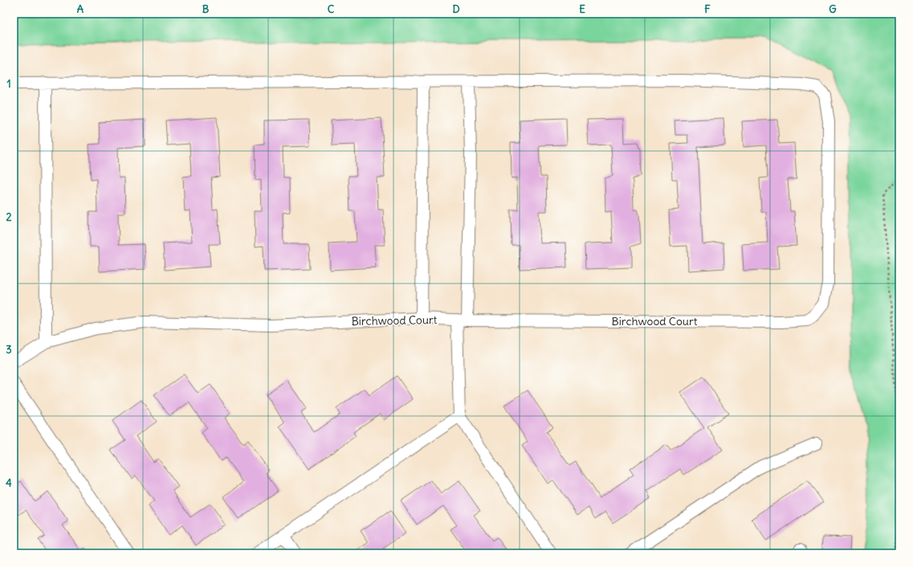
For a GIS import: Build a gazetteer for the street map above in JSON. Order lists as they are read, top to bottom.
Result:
{
  "streets": {
    "street": ["Birchwood Court"]
  },
  "grid": {
    "columns": [
      "A",
      "B",
      "C",
      "D",
      "E",
      "F",
      "G"
    ],
    "rows": [
      "1",
      "2",
      "3",
      "4"
    ]
  }
}
